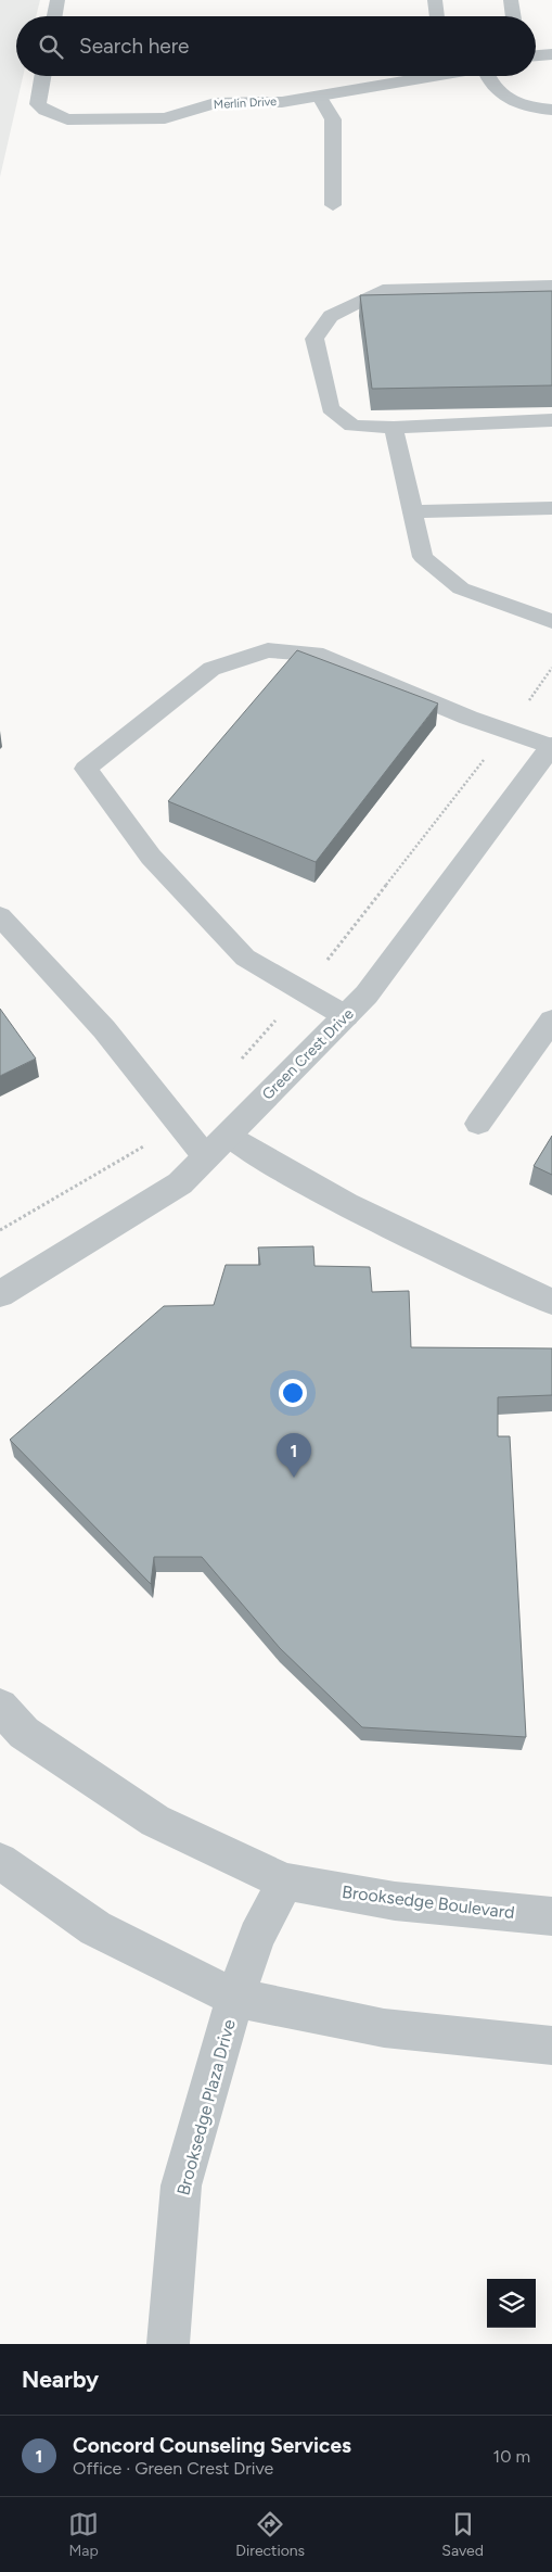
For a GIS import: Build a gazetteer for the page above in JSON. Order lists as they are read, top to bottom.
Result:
{
  "streets": {
    "street": [
      "Merlin Drive",
      "Green Crest Drive",
      "Brooksedge Boulevard",
      "Brooksedge Plaza Drive"
    ]
  },
  "crossings": [
    ["Brooksedge Boulevard", "Brooksedge Plaza Drive"]
  ],
  "page": {
    "search": "Search here",
    "pins": "1",
    "heading": "Nearby",
    "list": [
      {
        "mark": "1",
        "name": "Concord Counseling Services",
        "note": "Office · Green Crest Drive",
        "value": "10 m"
      }
    ],
    "nav": ["Map", "Directions", "Saved"]
  }
}
